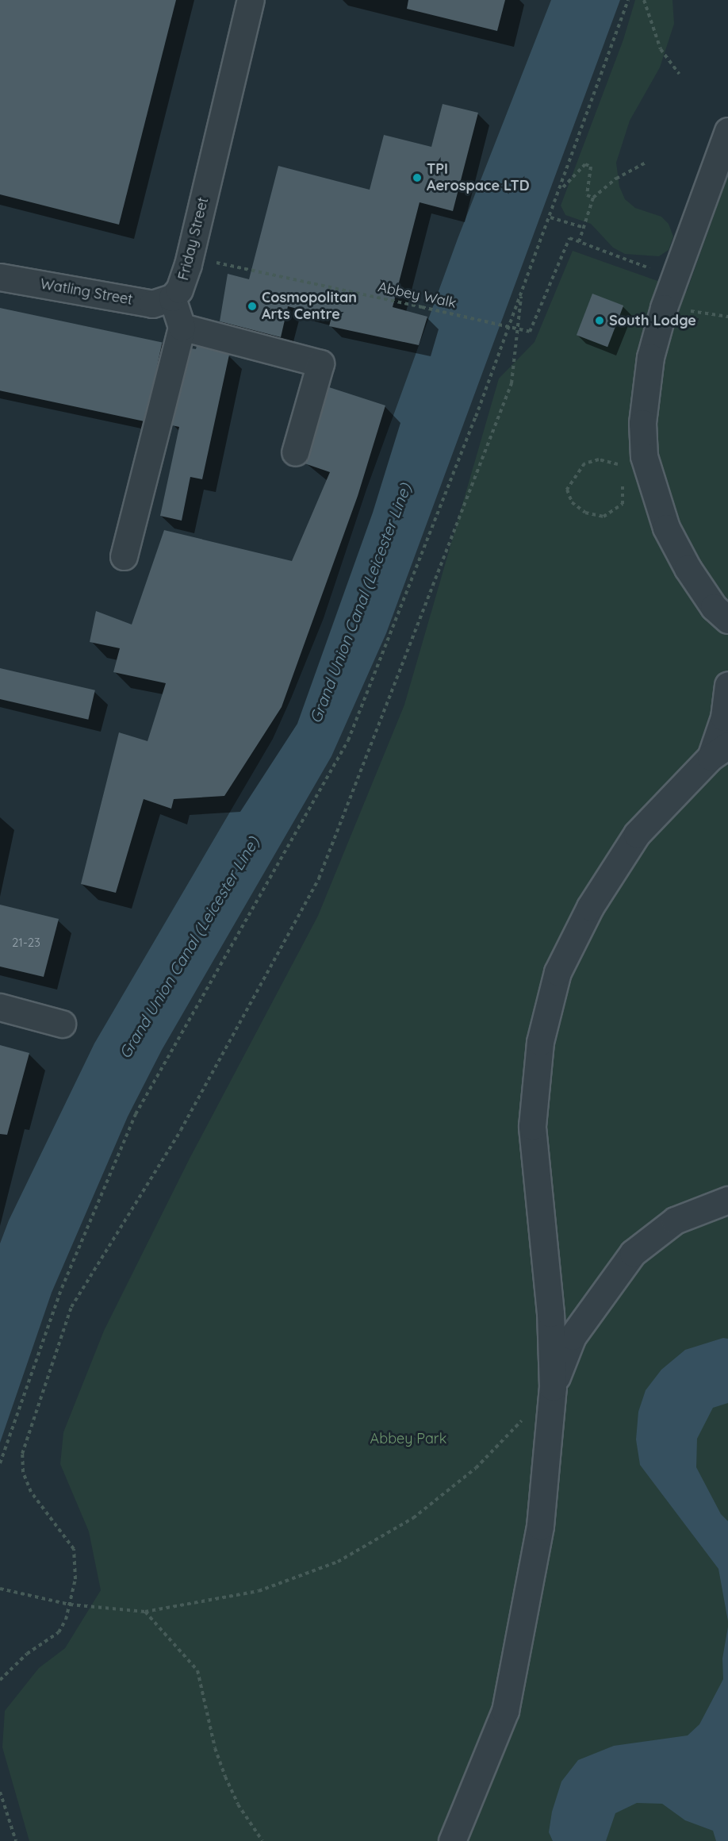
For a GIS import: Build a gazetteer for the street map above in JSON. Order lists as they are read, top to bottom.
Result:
{
  "streets": {
    "street": ["Friday Street", "Watling Street"],
    "path": ["Abbey Walk"]
  },
  "crossings": [
    ["Friday Street", "Watling Street"],
    ["Friday Street", "Abbey Walk"]
  ],
  "water": ["Grand Union Canal (Leicester Line)"],
  "parks": ["Abbey Park"],
  "places": ["TPI Aerospace LTD", "Cosmopolitan Arts Centre", "South Lodge"],
  "house_numbers": ["21-23"]
}
